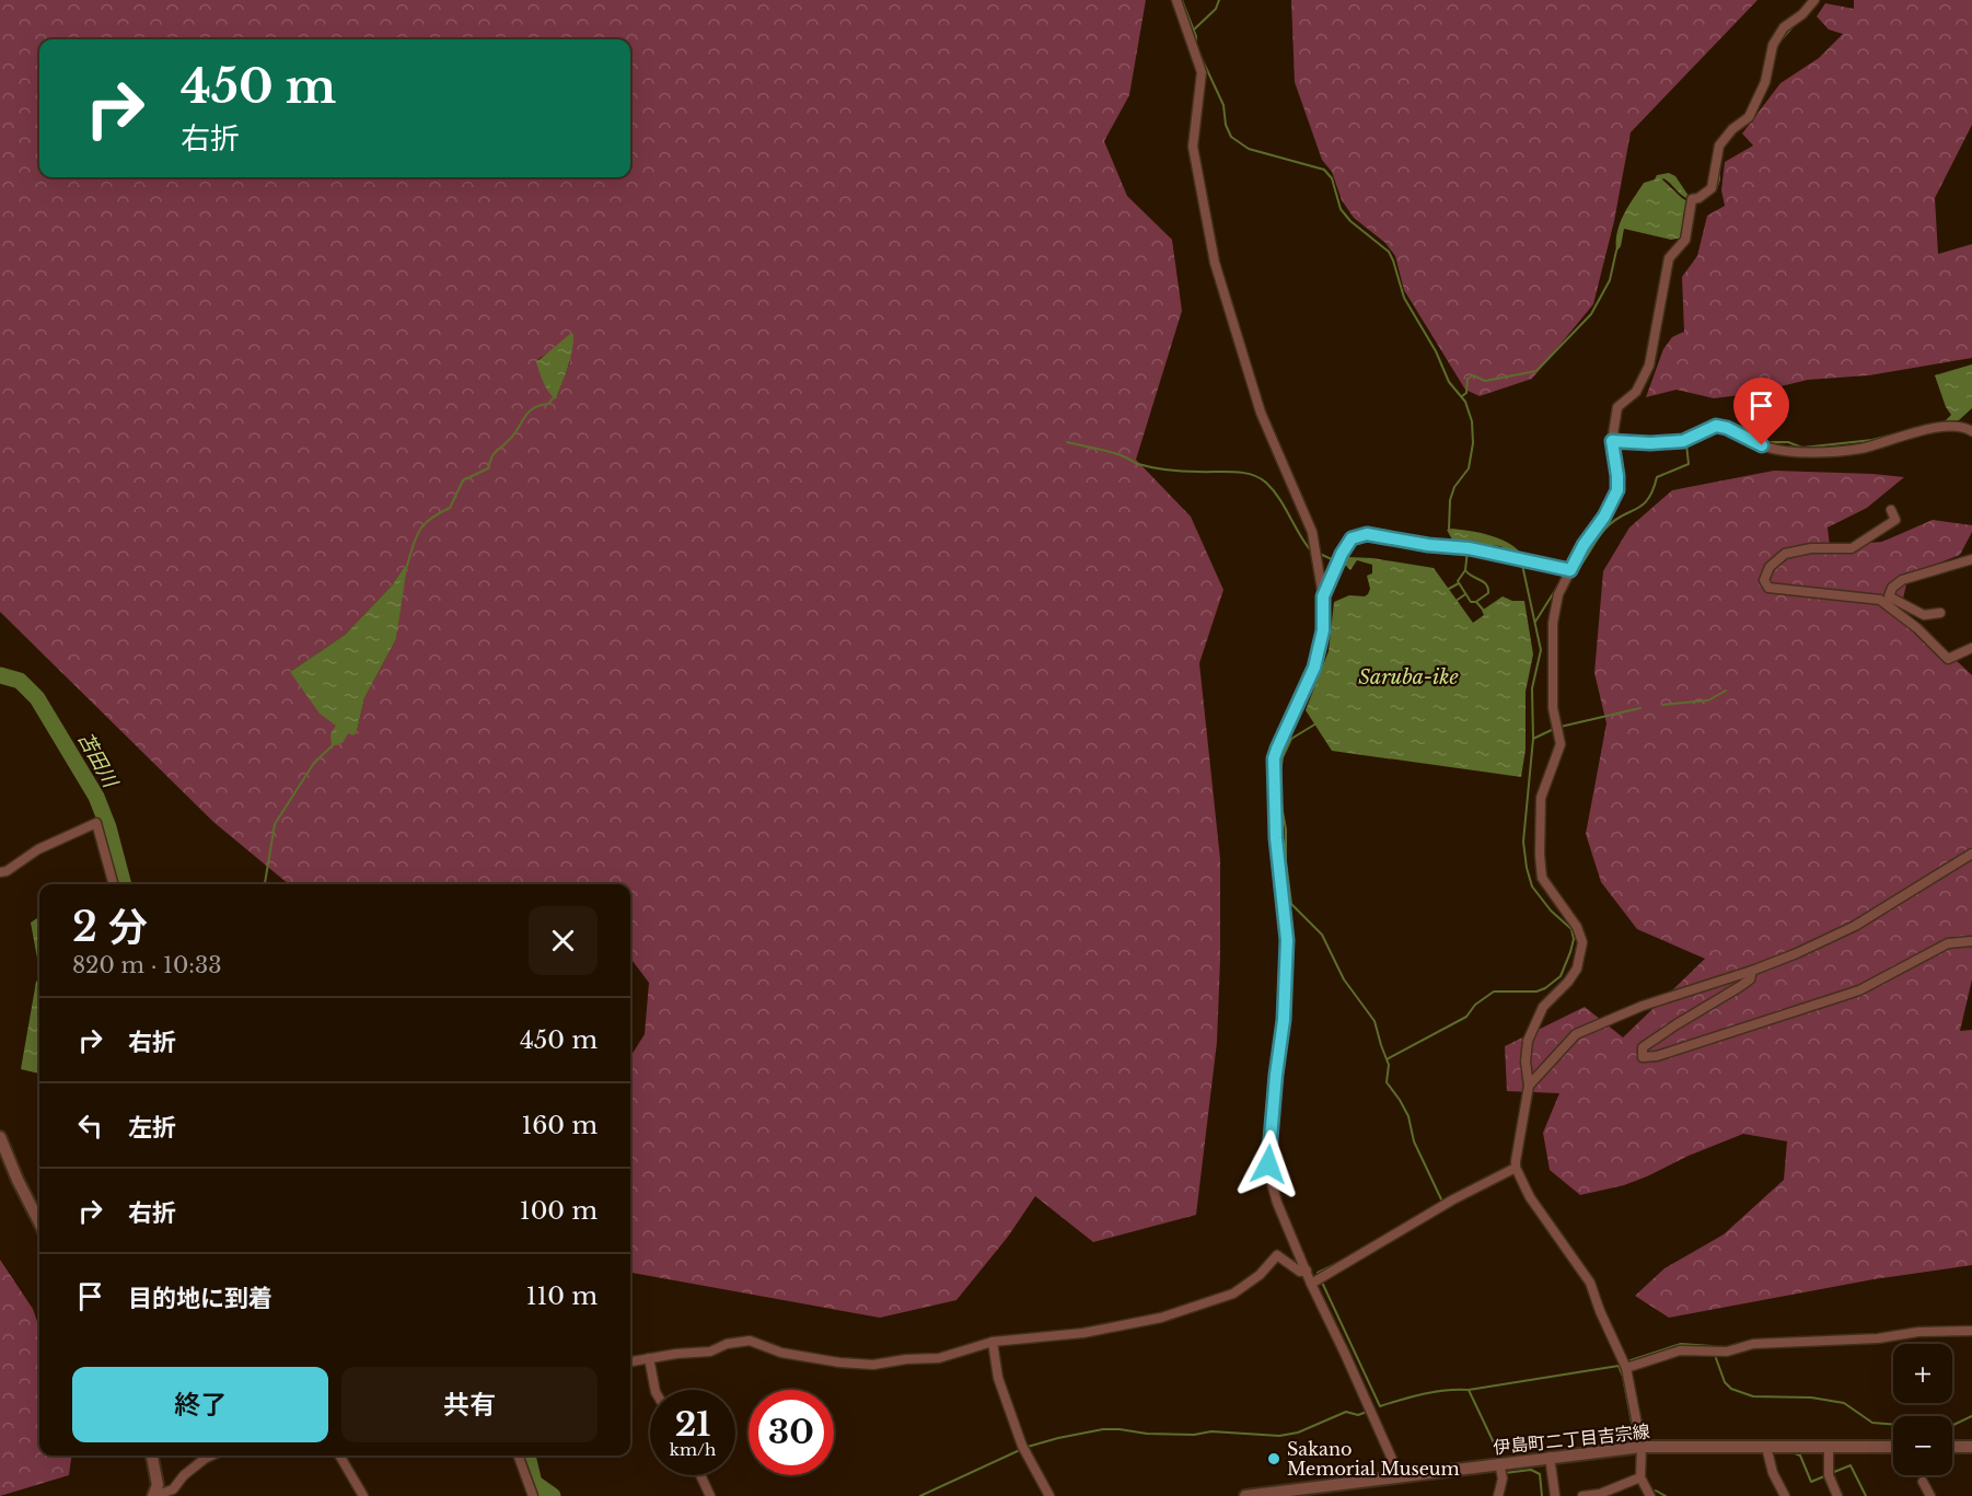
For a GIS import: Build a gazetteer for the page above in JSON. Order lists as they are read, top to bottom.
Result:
{
  "streets": {
    "street": ["伊島町二丁目吉宗線"]
  },
  "water": ["Saruba-ike", "苫田川"],
  "places": ["Sakano Memorial Museum"],
  "page": {
    "turn": ["450 m", "右折"],
    "heading": ["2 分", "820 m · 10:33"],
    "list": [
      {
        "name": "右折",
        "value": "450 m"
      },
      {
        "name": "左折",
        "value": "160 m"
      },
      {
        "name": "右折",
        "value": "100 m"
      },
      {
        "name": "目的地に到着",
        "value": "110 m"
      }
    ],
    "map_buttons": ["+", "−"],
    "buttons": ["終了", "共有"],
    "speed": "21 km/h",
    "limit": "30"
  }
}
